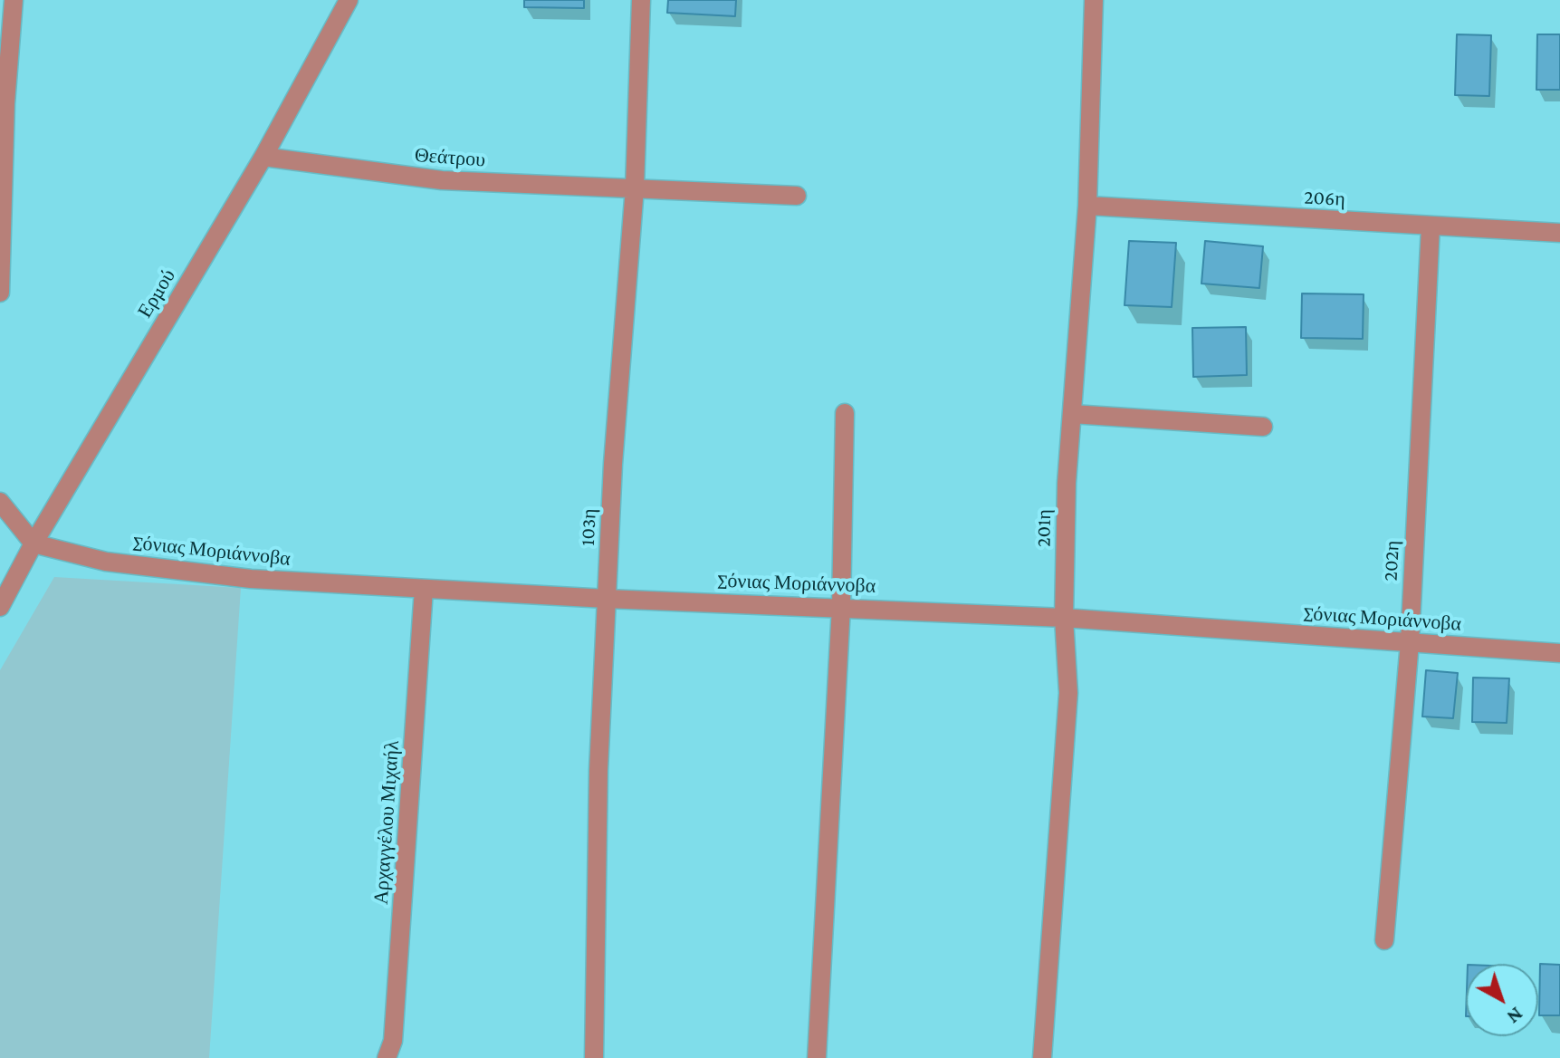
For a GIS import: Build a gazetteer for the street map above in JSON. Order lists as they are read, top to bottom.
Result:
{
  "streets": {
    "street": [
      "Θεάτρου",
      "206η",
      "Ερμού",
      "103η",
      "201η",
      "Σόνιας Μοριάννοβα",
      "202η",
      "Αρχαγγέλου Μιχαήλ"
    ]
  },
  "crossings": [
    ["Θεάτρου", "Ερμού"],
    ["Θεάτρου", "103η"],
    ["206η", "201η"],
    ["206η", "202η"],
    ["Ερμού", "Σόνιας Μοριάννοβα"],
    ["103η", "Σόνιας Μοριάννοβα"],
    ["201η", "Σόνιας Μοριάννοβα"],
    ["Σόνιας Μοριάννοβα", "202η"],
    ["Σόνιας Μοριάννοβα", "Αρχαγγέλου Μιχαήλ"]
  ],
  "north": "bottom right"
}
